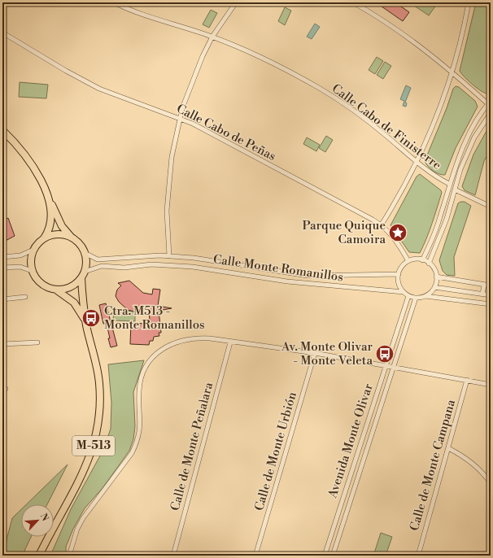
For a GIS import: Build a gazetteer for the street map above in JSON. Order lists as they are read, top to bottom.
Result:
{
  "streets": {
    "main road": ["M-513"],
    "street": [
      "Calle Cabo de Finisterre",
      "Calle Cabo de Peñas",
      "Calle Monte Romanillos",
      "Avenida Monte Olivar",
      "Calle de Monte Peñalara",
      "Calle de Monte Urbión",
      "Calle de Monte Campana"
    ]
  },
  "crossings": [
    ["Calle Cabo de Peñas", "Calle Monte Romanillos"],
    ["Calle Cabo de Peñas", "Avenida Monte Olivar"],
    ["Calle Monte Romanillos", "Avenida Monte Olivar"],
    ["Calle Monte Romanillos", "M-513"]
  ],
  "places": {
    "place": ["Parque Quique Camoira"],
    "bus stop": ["Ctra. M513 - Monte Romanillos", "Av. Monte Olivar - Monte Veleta"]
  },
  "north": "top right"
}
